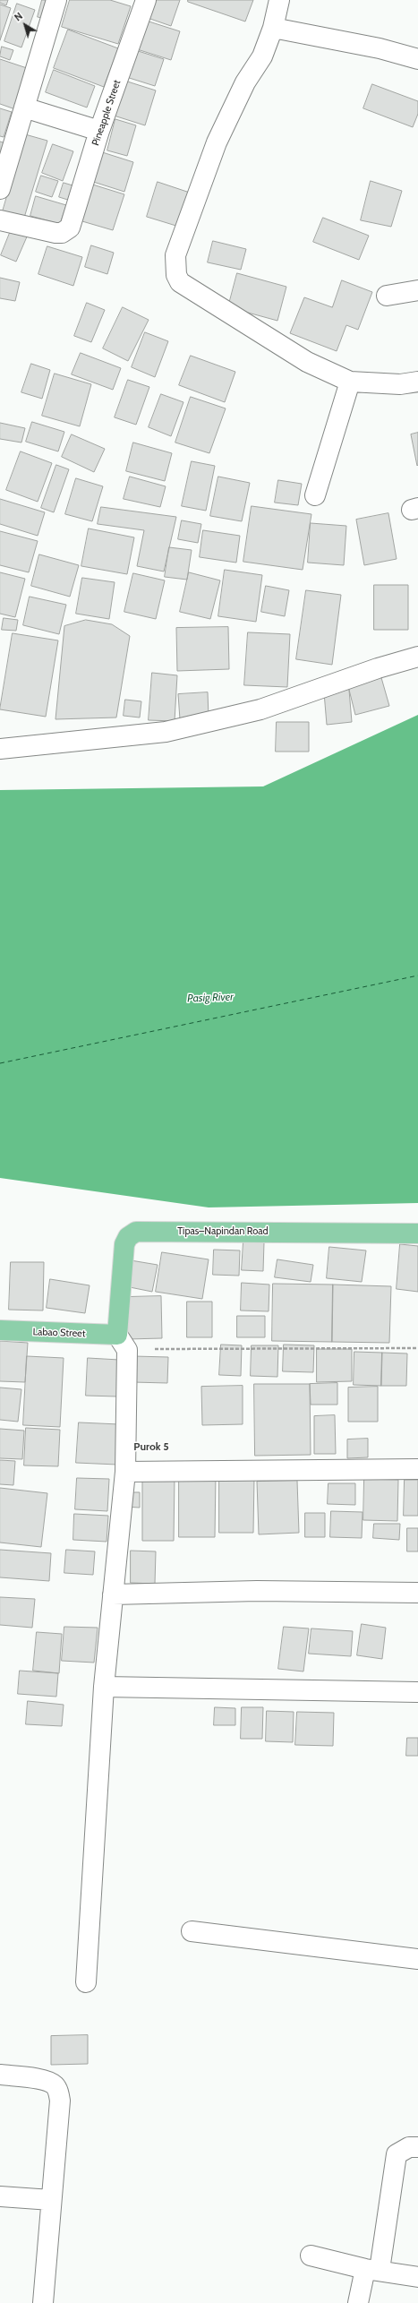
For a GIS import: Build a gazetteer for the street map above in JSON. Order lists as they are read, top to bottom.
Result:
{
  "streets": {
    "main road": ["Tipas–Napindan Road", "Labao Street"],
    "street": ["Pineapple Street"]
  },
  "crossings": [
    ["Tipas–Napindan Road", "Labao Street"]
  ],
  "districts": ["Purok 5"],
  "water": ["Pasig River"],
  "north": "top left"
}
